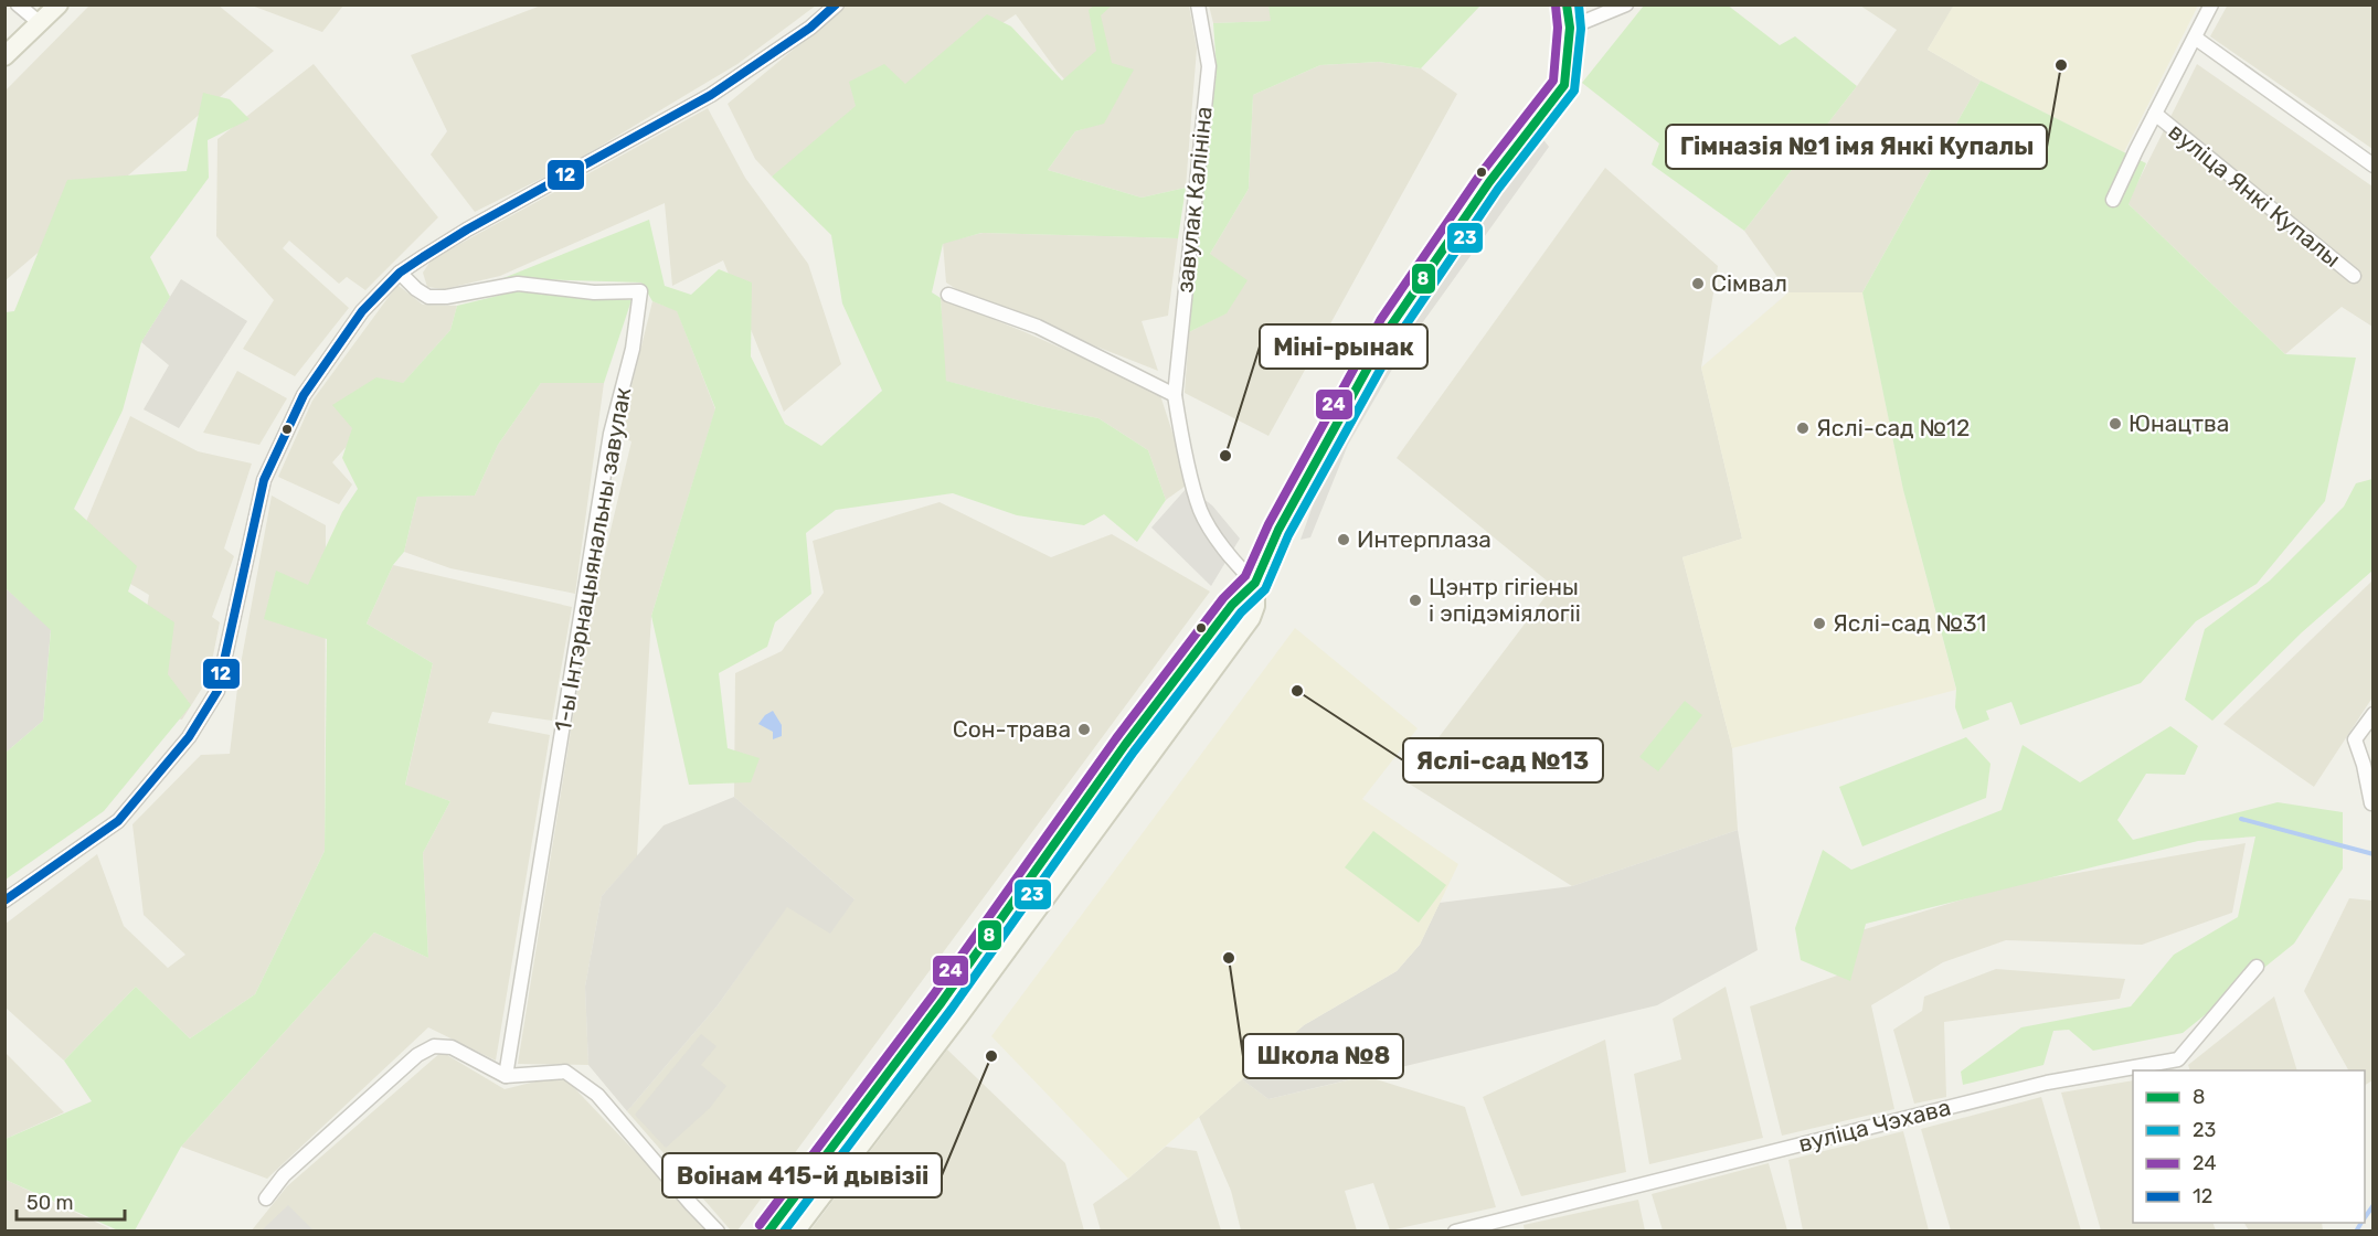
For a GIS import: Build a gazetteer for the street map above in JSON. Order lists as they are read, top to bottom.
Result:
{
  "streets": {
    "street": [
      "вуліца Янкі Купалы",
      "завулак Калініна",
      "1-ы Інтэрнацыянальны завулак",
      "вуліца Чэхава"
    ]
  },
  "places": [
    "Гімназія №1 імя Янкі Купалы",
    "Сімвал",
    "Юнацтва",
    "Яслі-сад №12",
    "Міні-рынак",
    "Интерплаза",
    "Цэнтр гігіены і эпідэміялогіі",
    "Яслі-сад №31",
    "Яслі-сад №13",
    "Сон-трава",
    "Школа №8",
    "Воінам 415-й дывізіі"
  ],
  "lines": [
    "transit line 8",
    "transit line 23",
    "transit line 12",
    "transit line 24"
  ],
  "legend": [
    "8",
    "23",
    "24",
    "12"
  ],
  "scale_bar": "50 m"
}
